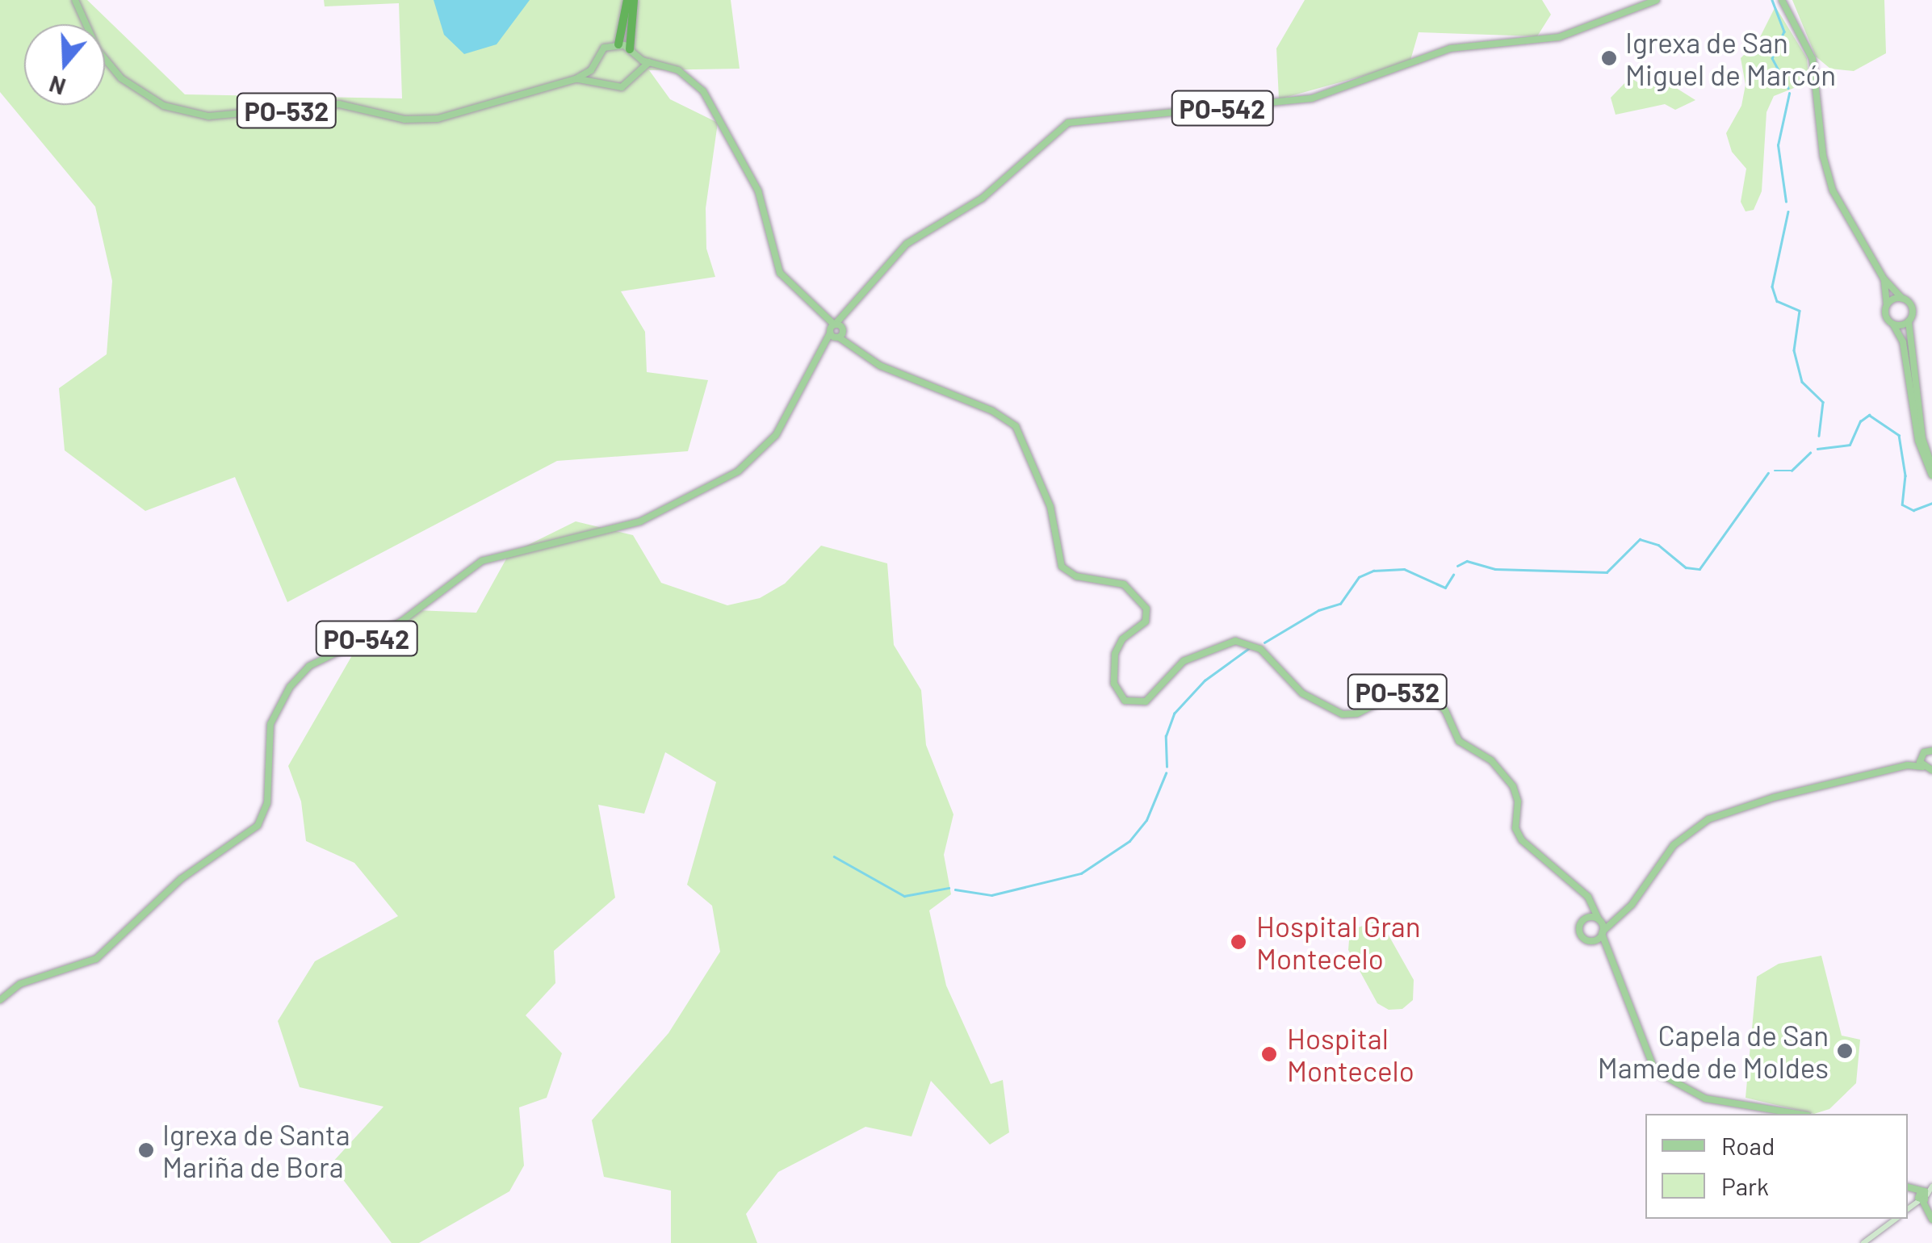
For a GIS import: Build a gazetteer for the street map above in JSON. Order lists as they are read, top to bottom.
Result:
{
  "streets": {
    "main road": ["PO-542", "PO-532"]
  },
  "places": [
    "Igrexa de San Miguel de Marcón",
    "Hospital Gran Montecelo",
    "Capela de San Mamede de Moldes",
    "Hospital Montecelo",
    "Igrexa de Santa Mariña de Bora"
  ],
  "legend": ["Road", "Park"],
  "north": "bottom"
}
